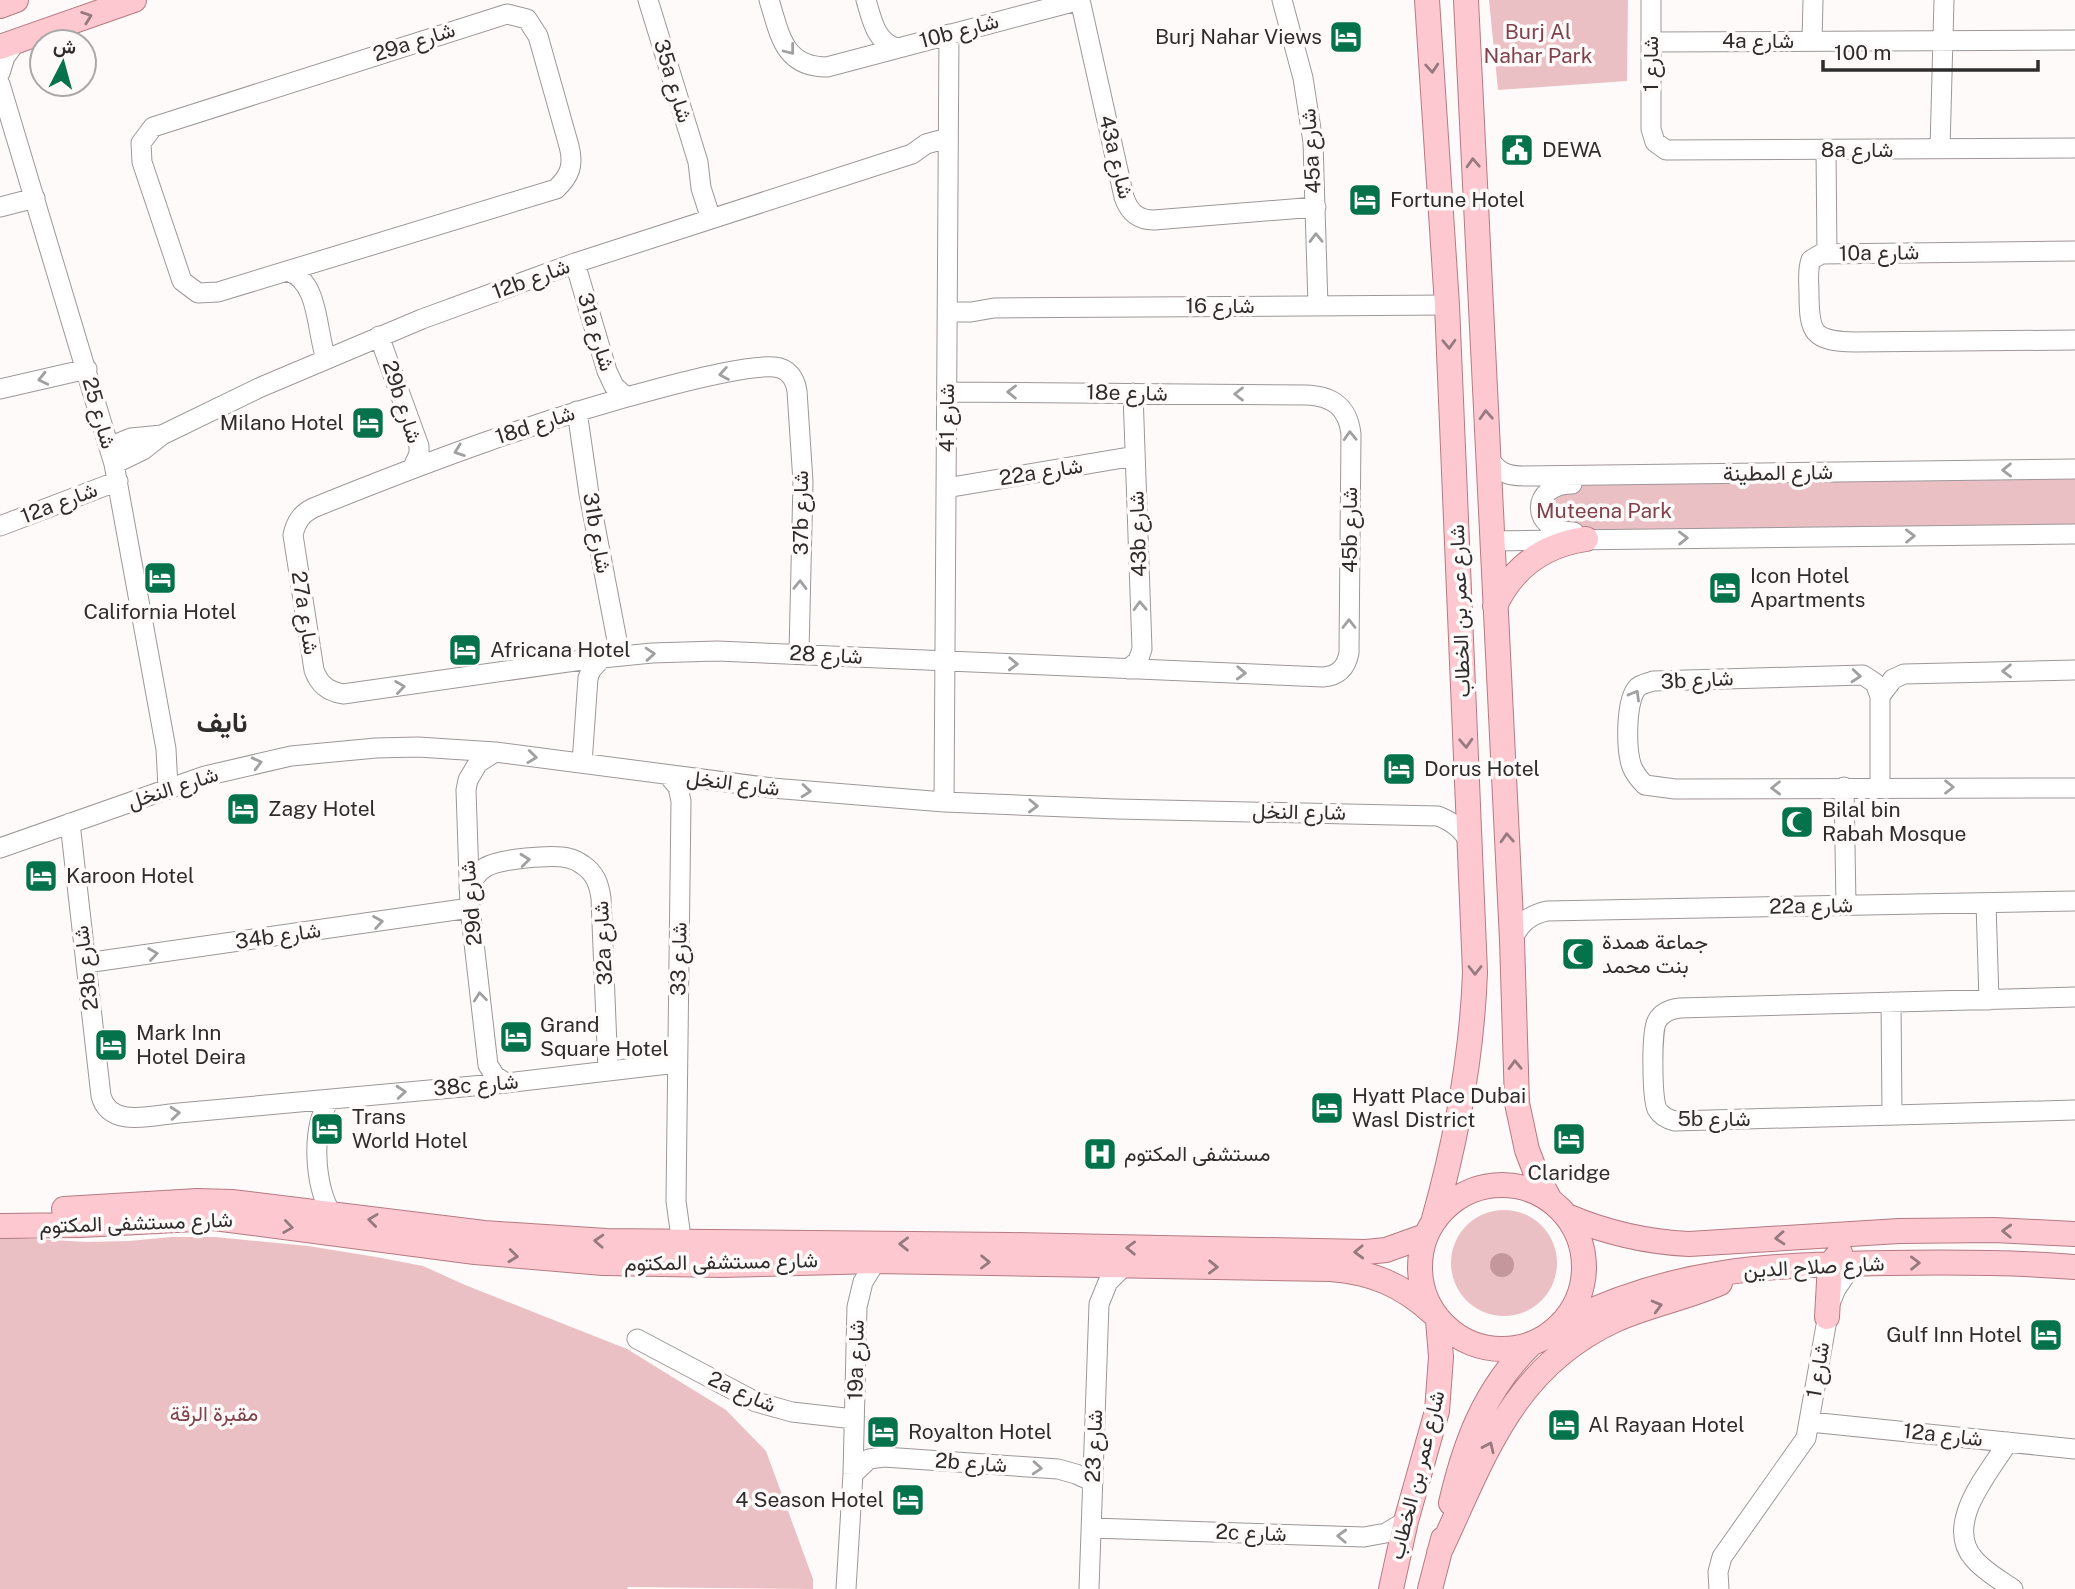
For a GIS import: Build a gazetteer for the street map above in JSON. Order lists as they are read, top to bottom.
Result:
{
  "streets": {
    "main road": ["شارع عمر بن الخطاب", "شارع مستشفى المكتوم", "شارع صلاح الدين"],
    "street": [
      "10b شارع",
      "4a شارع",
      "29a شارع",
      "شارع 1",
      "35a شارع",
      "8a شارع",
      "45a شارع",
      "43a شارع",
      "10a شارع",
      "12b شارع",
      "شارع 16",
      "31a شارع",
      "18e شارع",
      "29b شارع",
      "شارع 25",
      "شارع 41",
      "18d شارع",
      "22a شارع",
      "شارع المطينة",
      "12a شارع",
      "37b شارع",
      "45b شارع",
      "31b شارع",
      "43b شارع",
      "27a شارع",
      "شارع 28",
      "3b شارع",
      "شارع النخل",
      "29d شارع",
      "34b شارع",
      "32a شارع",
      "شارع 33",
      "23b شارع",
      "38c شارع",
      "5b شارع",
      "19a شارع",
      "2a شارع",
      "شارع 23",
      "2b شارع",
      "2c شارع"
    ]
  },
  "crossings": [
    ["10b شارع", "43a شارع"],
    ["10b شارع", "شارع 41"],
    ["4a شارع", "شارع 1"],
    ["شارع 1", "8a شارع"],
    ["شارع 1", "12a شارع"],
    ["شارع 1", "شارع صلاح الدين"],
    ["35a شارع", "12b شارع"],
    ["45a شارع", "43a شارع"],
    ["45a شارع", "شارع 16"],
    ["12b شارع", "31a شارع"],
    ["12b شارع", "29b شارع"],
    ["12b شارع", "شارع 25"],
    ["12b شارع", "شارع 41"],
    ["12b شارع", "12a شارع"],
    ["شارع 16", "شارع 41"],
    ["شارع 16", "شارع عمر بن الخطاب"],
    ["31a شارع", "18d شارع"],
    ["18e شارع", "شارع 41"],
    ["18e شارع", "45b شارع"],
    ["18e شارع", "43b شارع"],
    ["29b شارع", "18d شارع"],
    ["شارع 25", "12a شارع"],
    ["شارع 25", "شارع النخل"],
    ["شارع 41", "22a شارع"],
    ["شارع 41", "شارع 28"],
    ["شارع 41", "شارع النخل"],
    ["18d شارع", "37b شارع"],
    ["18d شارع", "31b شارع"],
    ["18d شارع", "27a شارع"],
    ["22a شارع", "43b شارع"],
    ["22a شارع", "شارع عمر بن الخطاب"],
    ["شارع المطينة", "شارع عمر بن الخطاب"],
    ["37b شارع", "شارع 28"],
    ["45b شارع", "شارع 28"],
    ["31b شارع", "شارع 28"],
    ["43b شارع", "شارع 28"],
    ["شارع عمر بن الخطاب", "شارع النخل"],
    ["شارع عمر بن الخطاب", "شارع مستشفى المكتوم"],
    ["شارع عمر بن الخطاب", "شارع صلاح الدين"],
    ["شارع عمر بن الخطاب", "2c شارع"],
    ["27a شارع", "شارع 28"],
    ["شارع النخل", "29d شارع"],
    ["شارع النخل", "شارع 33"],
    ["شارع النخل", "23b شارع"],
    ["29d شارع", "34b شارع"],
    ["29d شارع", "32a شارع"],
    ["34b شارع", "32a شارع"],
    ["34b شارع", "23b شارع"],
    ["32a شارع", "38c شارع"],
    ["شارع 33", "38c شارع"],
    ["شارع 33", "شارع مستشفى المكتوم"],
    ["23b شارع", "38c شارع"],
    ["شارع مستشفى المكتوم", "شارع صلاح الدين"],
    ["شارع مستشفى المكتوم", "19a شارع"],
    ["شارع مستشفى المكتوم", "شارع 23"],
    ["19a شارع", "2a شارع"],
    ["19a شارع", "2b شارع"],
    ["شارع 23", "2b شارع"],
    ["شارع 23", "2c شارع"]
  ],
  "one_way": [
    "18e شارع",
    "18d شارع",
    "37b شارع",
    "45b شارع",
    "43b شارع",
    "شارع 28",
    "شارع النخل",
    "29d شارع",
    "34b شارع",
    "38c شارع",
    "2b شارع",
    "2c شارع"
  ],
  "districts": ["نایف"],
  "parks": ["Burj Al Nahar Park", "Muteena Park", "مقبرة الرقة"],
  "places": {
    "hotel": [
      "Burj Nahar Views",
      "Fortune Hotel",
      "Milano Hotel",
      "California Hotel",
      "Icon Hotel Apartments",
      "Africana Hotel",
      "Dorus Hotel",
      "Zagy Hotel",
      "Karoon Hotel",
      "Grand Square Hotel",
      "Mark Inn Hotel Deira",
      "Hyatt Place Dubai Wasl District",
      "Trans World Hotel",
      "Claridge",
      "Gulf Inn Hotel",
      "Al Rayaan Hotel",
      "Royalton Hotel",
      "4 Season Hotel"
    ],
    "public building": ["DEWA"],
    "mosque": ["Bilal bin Rabah Mosque", "جماعة همدة بنت محمد"],
    "hospital": ["مستشفى المكتوم"]
  },
  "scale_bar": "100 m",
  "north": "top"
}
